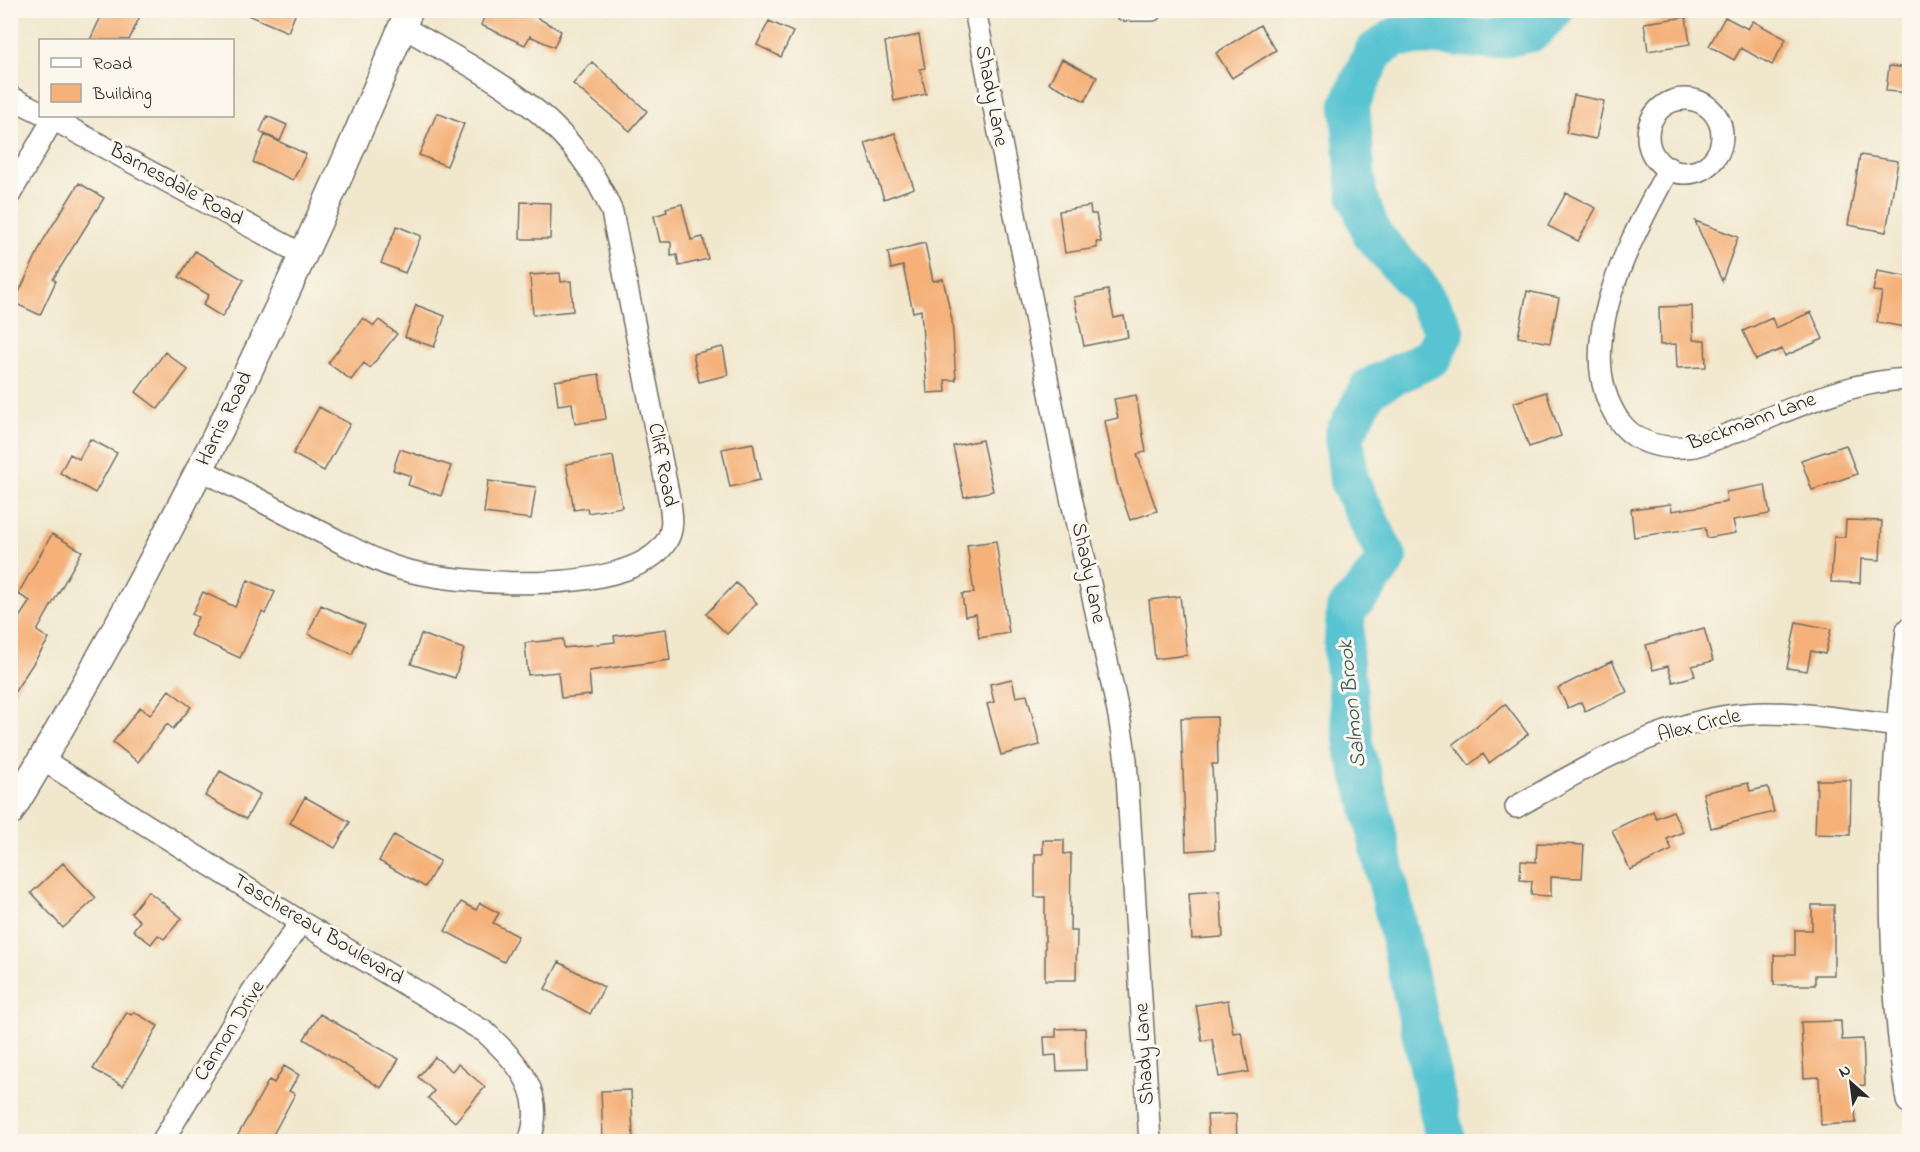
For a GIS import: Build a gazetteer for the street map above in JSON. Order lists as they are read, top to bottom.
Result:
{
  "streets": {
    "street": [
      "Shady Lane",
      "Barnesdale Road",
      "Harris Road",
      "Beckmann Lane",
      "Cliff Road",
      "Alex Circle",
      "Taschereau Boulevard",
      "Cannon Drive"
    ]
  },
  "crossings": [
    ["Barnesdale Road", "Harris Road"],
    ["Harris Road", "Cliff Road"],
    ["Harris Road", "Taschereau Boulevard"],
    ["Taschereau Boulevard", "Cannon Drive"]
  ],
  "water": ["Salmon Brook"],
  "legend": ["Road", "Building"],
  "north": "top left"
}
